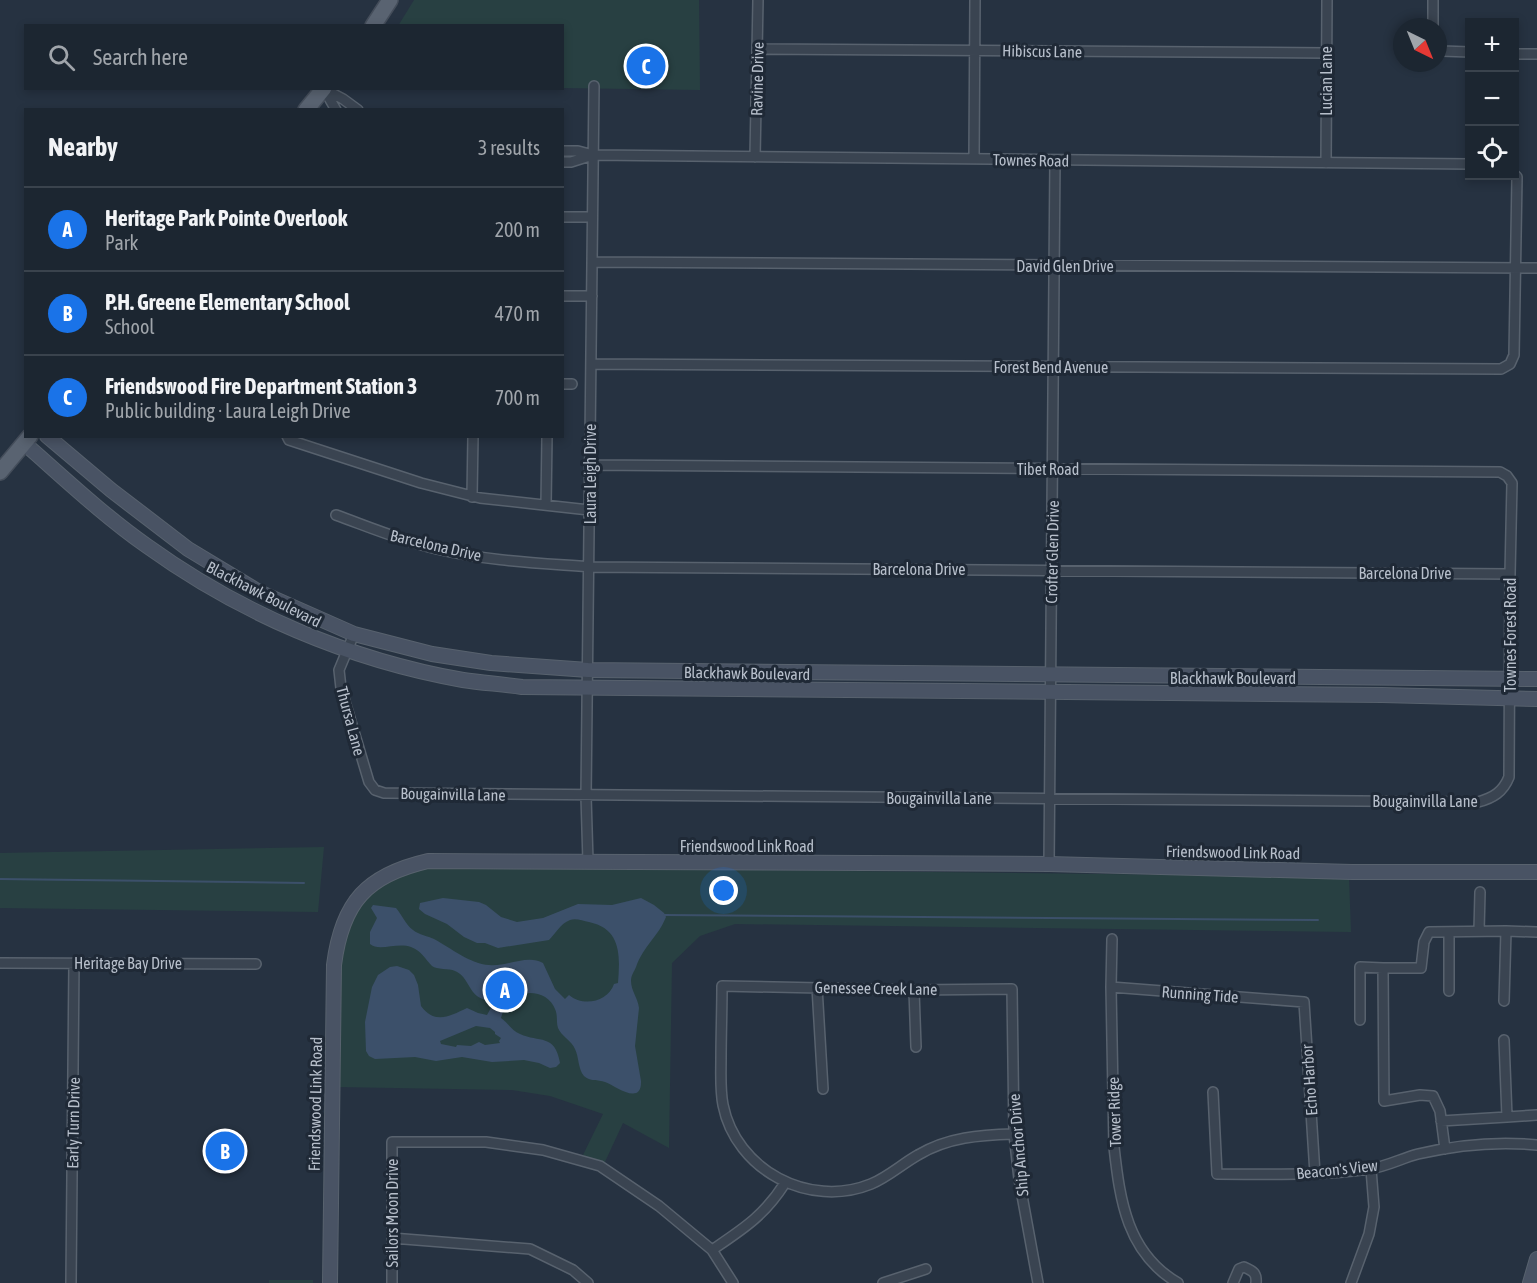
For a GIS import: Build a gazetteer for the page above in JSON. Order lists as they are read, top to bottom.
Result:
{
  "streets": {
    "main road": ["Blackhawk Boulevard", "Friendswood Link Road"],
    "street": [
      "Hibiscus Lane",
      "Ravine Drive",
      "Lucian Lane",
      "Townes Road",
      "David Glen Drive",
      "Forest Bend Avenue",
      "Tibet Road",
      "Laura Leigh Drive",
      "Barcelona Drive",
      "Crofter Glen Drive",
      "Townes Forest Road",
      "Thursa Lane",
      "Bougainvilla Lane",
      "Heritage Bay Drive",
      "Genessee Creek Lane",
      "Running Tide",
      "Echo Harbor",
      "Tower Ridge",
      "Early Turn Drive",
      "Ship Anchor Drive",
      "Beacon's View",
      "Sailors Moon Drive"
    ]
  },
  "crossings": [
    ["Hibiscus Lane", "Ravine Drive"],
    ["Hibiscus Lane", "Lucian Lane"],
    ["Ravine Drive", "Townes Road"],
    ["Lucian Lane", "Townes Road"],
    ["Townes Road", "Laura Leigh Drive"],
    ["Townes Road", "Crofter Glen Drive"],
    ["David Glen Drive", "Forest Bend Avenue"],
    ["David Glen Drive", "Laura Leigh Drive"],
    ["David Glen Drive", "Crofter Glen Drive"],
    ["Forest Bend Avenue", "Laura Leigh Drive"],
    ["Forest Bend Avenue", "Crofter Glen Drive"],
    ["Tibet Road", "Laura Leigh Drive"],
    ["Tibet Road", "Crofter Glen Drive"],
    ["Tibet Road", "Townes Forest Road"],
    ["Laura Leigh Drive", "Barcelona Drive"],
    ["Laura Leigh Drive", "Blackhawk Boulevard"],
    ["Laura Leigh Drive", "Bougainvilla Lane"],
    ["Laura Leigh Drive", "Friendswood Link Road"],
    ["Barcelona Drive", "Crofter Glen Drive"],
    ["Barcelona Drive", "Townes Forest Road"],
    ["Crofter Glen Drive", "Blackhawk Boulevard"],
    ["Crofter Glen Drive", "Bougainvilla Lane"],
    ["Crofter Glen Drive", "Friendswood Link Road"],
    ["Blackhawk Boulevard", "Townes Forest Road"],
    ["Blackhawk Boulevard", "Thursa Lane"],
    ["Townes Forest Road", "Bougainvilla Lane"],
    ["Thursa Lane", "Bougainvilla Lane"],
    ["Heritage Bay Drive", "Early Turn Drive"],
    ["Genessee Creek Lane", "Ship Anchor Drive"],
    ["Running Tide", "Echo Harbor"],
    ["Running Tide", "Tower Ridge"],
    ["Echo Harbor", "Beacon's View"]
  ],
  "north": "bottom right",
  "page": {
    "map_buttons": ["+", "−"],
    "search": "Search here",
    "pins": ["C", "A", "B"],
    "heading": ["Nearby", "3 results"],
    "list": [
      {
        "mark": "A",
        "name": "Heritage Park Pointe Overlook",
        "note": "Park",
        "value": "200 m"
      },
      {
        "mark": "B",
        "name": "P.H. Greene Elementary School",
        "note": "School",
        "value": "470 m"
      },
      {
        "mark": "C",
        "name": "Friendswood Fire Department Station 3",
        "note": "Public building · Laura Leigh Drive",
        "value": "700 m"
      }
    ]
  }
}
